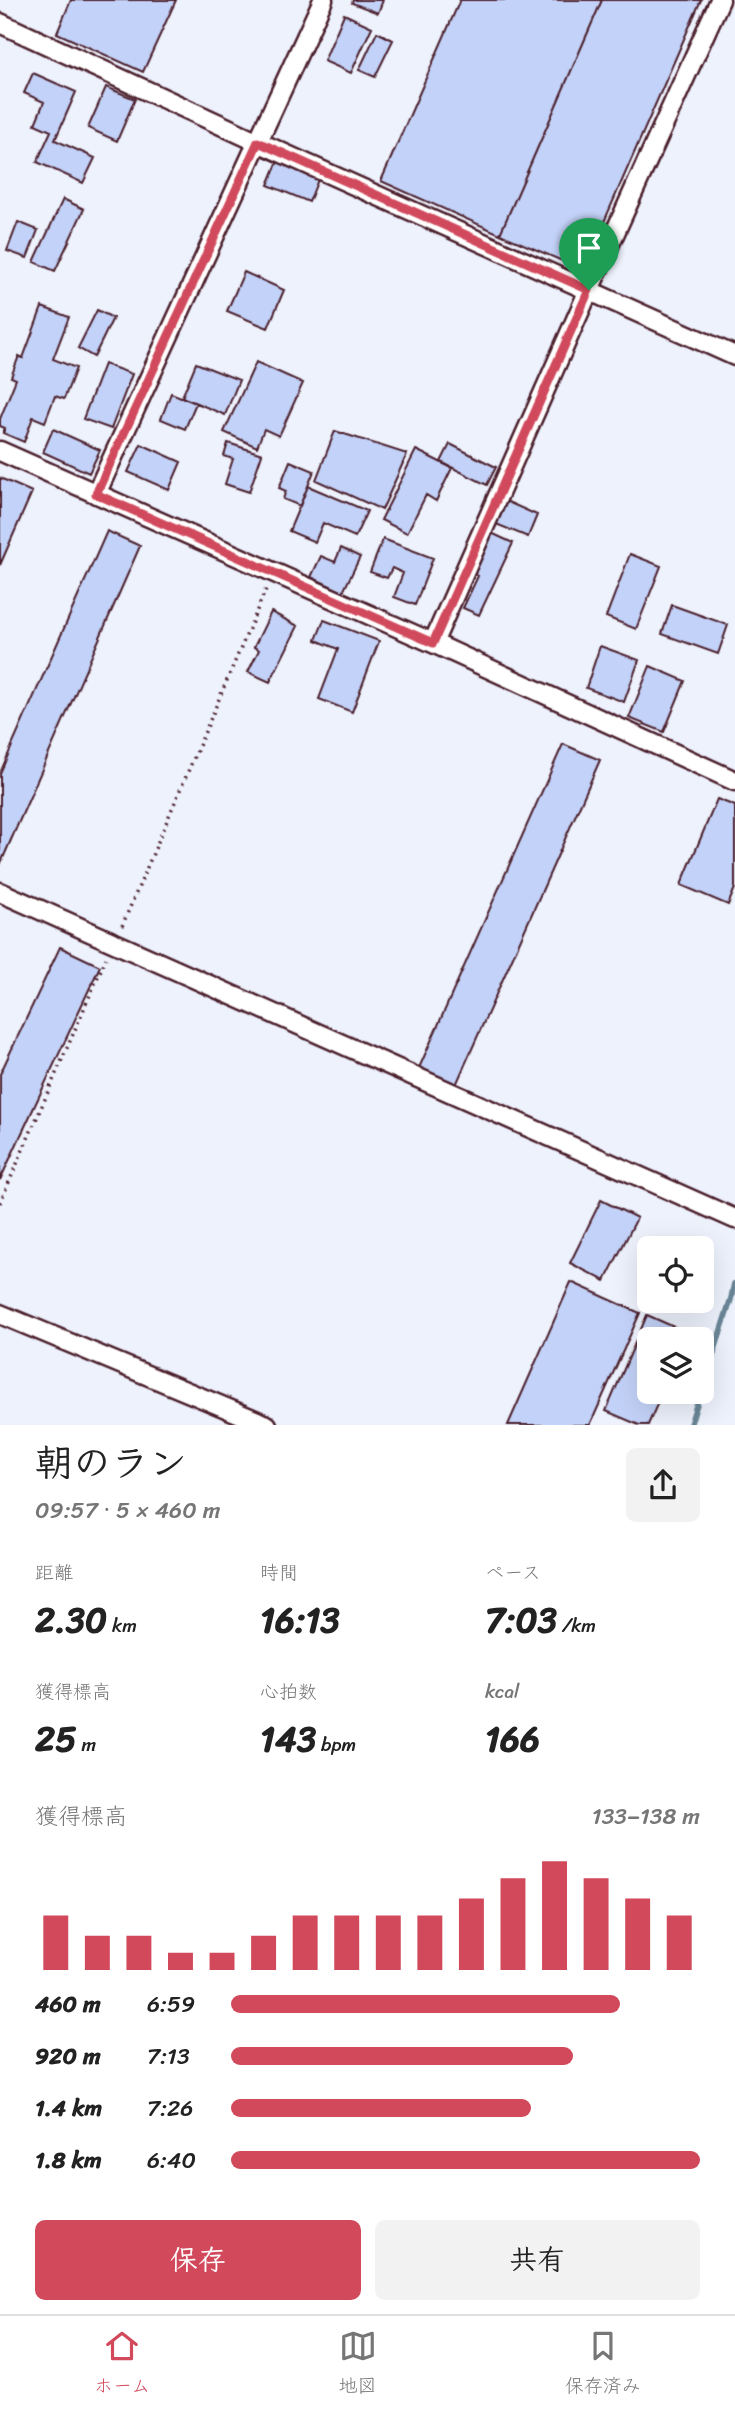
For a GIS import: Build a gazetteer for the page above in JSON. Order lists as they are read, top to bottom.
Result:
{
  "page": {
    "heading": ["朝のラン", "09:57 · 5 × 460 m"],
    "stats": [
      ["距離", "2.30 km"],
      ["時間", "16:13"],
      ["ペース", "7:03 /km"],
      ["獲得標高", "25 m"],
      ["心拍数", "143 bpm"],
      ["kcal", "166"]
    ],
    "chart": ["獲得標高", "133–138 m"],
    "list": [
      {
        "name": "460 m",
        "note": "6:59"
      },
      {
        "name": "920 m",
        "note": "7:13"
      },
      {
        "name": "1.4 km",
        "note": "7:26"
      },
      {
        "name": "1.8 km",
        "note": "6:40"
      }
    ],
    "buttons": ["保存", "共有"],
    "tabs": ["ホーム", "地図", "保存済み"]
  }
}
